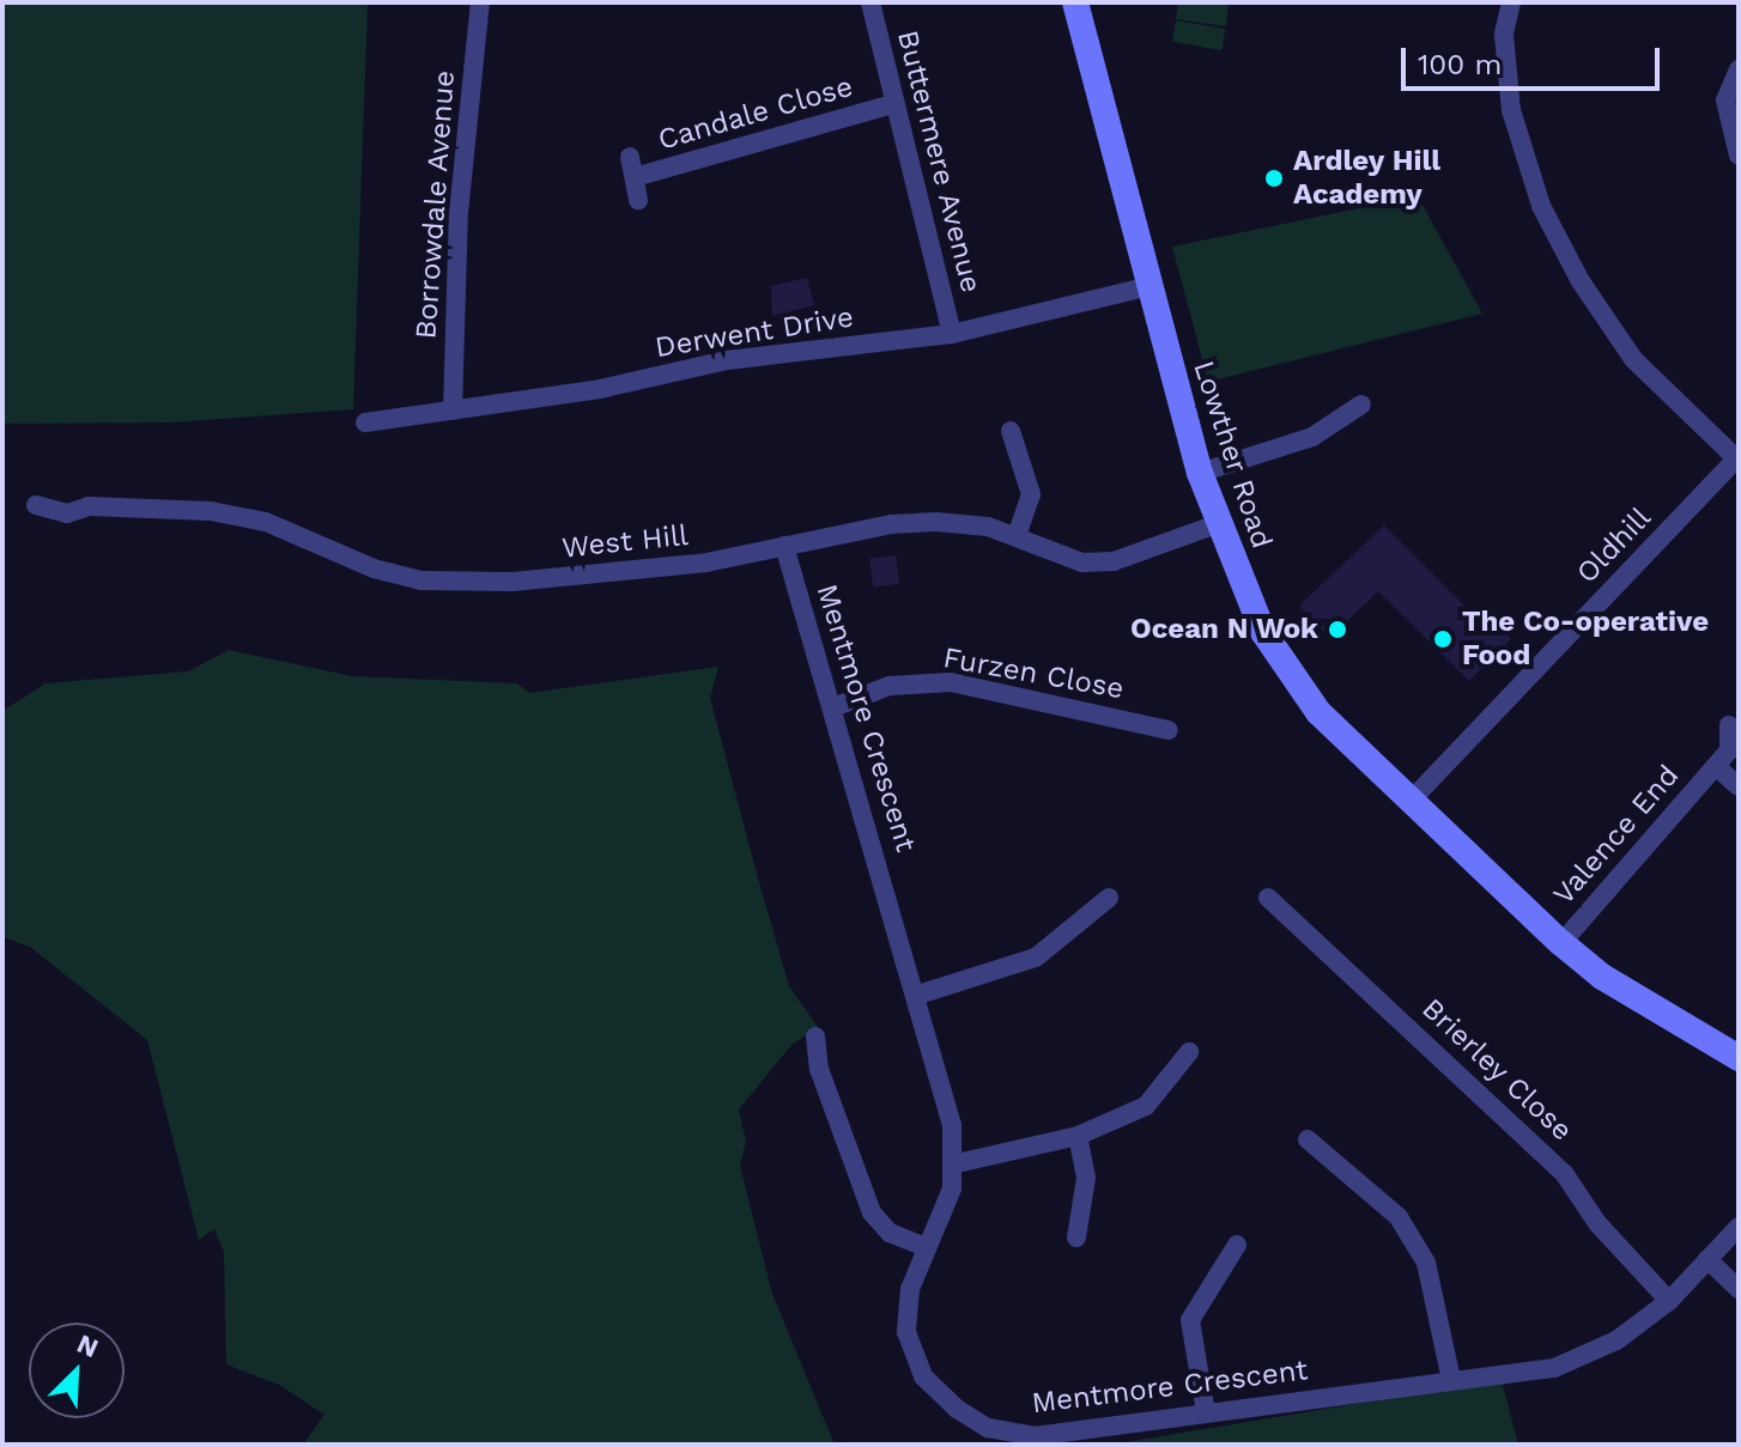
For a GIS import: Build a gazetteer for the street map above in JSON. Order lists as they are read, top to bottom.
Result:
{
  "streets": {
    "street": [
      "Candale Close",
      "Buttermere Avenue",
      "Borrowdale Avenue",
      "Derwent Drive",
      "Lowther Road",
      "West Hill",
      "Oldhill",
      "Furzen Close",
      "Mentmore Crescent",
      "Valence End",
      "Brierley Close"
    ]
  },
  "crossings": [
    ["Candale Close", "Buttermere Avenue"],
    ["Buttermere Avenue", "Derwent Drive"],
    ["Borrowdale Avenue", "Derwent Drive"],
    ["Derwent Drive", "Lowther Road"],
    ["Lowther Road", "West Hill"],
    ["Lowther Road", "Oldhill"],
    ["Lowther Road", "Valence End"],
    ["West Hill", "Mentmore Crescent"],
    ["Furzen Close", "Mentmore Crescent"],
    ["Mentmore Crescent", "Brierley Close"]
  ],
  "places": ["Ardley Hill Academy", "Ocean N Wok", "The Co-operative Food"],
  "scale_bar": "100 m",
  "north": "top right"
}
